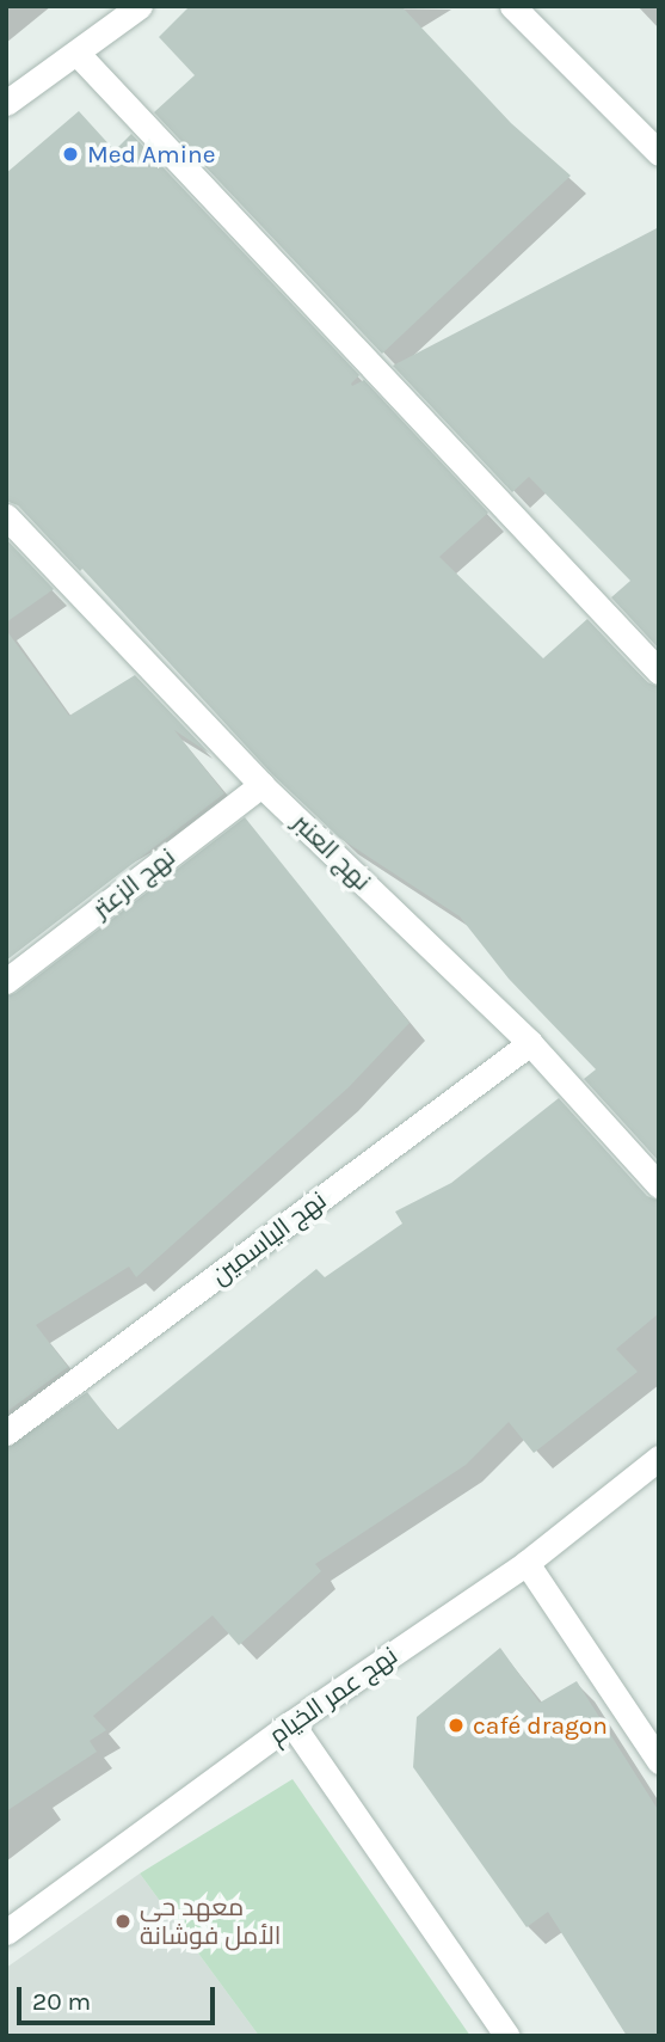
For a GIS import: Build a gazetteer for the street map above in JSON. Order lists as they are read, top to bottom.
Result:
{
  "streets": {
    "street": [
      "نهج العنبر",
      "نهج الزعتر",
      "نهج الياسمين",
      "نهج عمر الخيام"
    ]
  },
  "crossings": [
    ["نهج العنبر", "نهج الزعتر"],
    ["نهج العنبر", "نهج الياسمين"]
  ],
  "places": ["Med Amine", "café dragon", "معهد حي الأمل فوشانة"],
  "scale_bar": "20 m"
}
